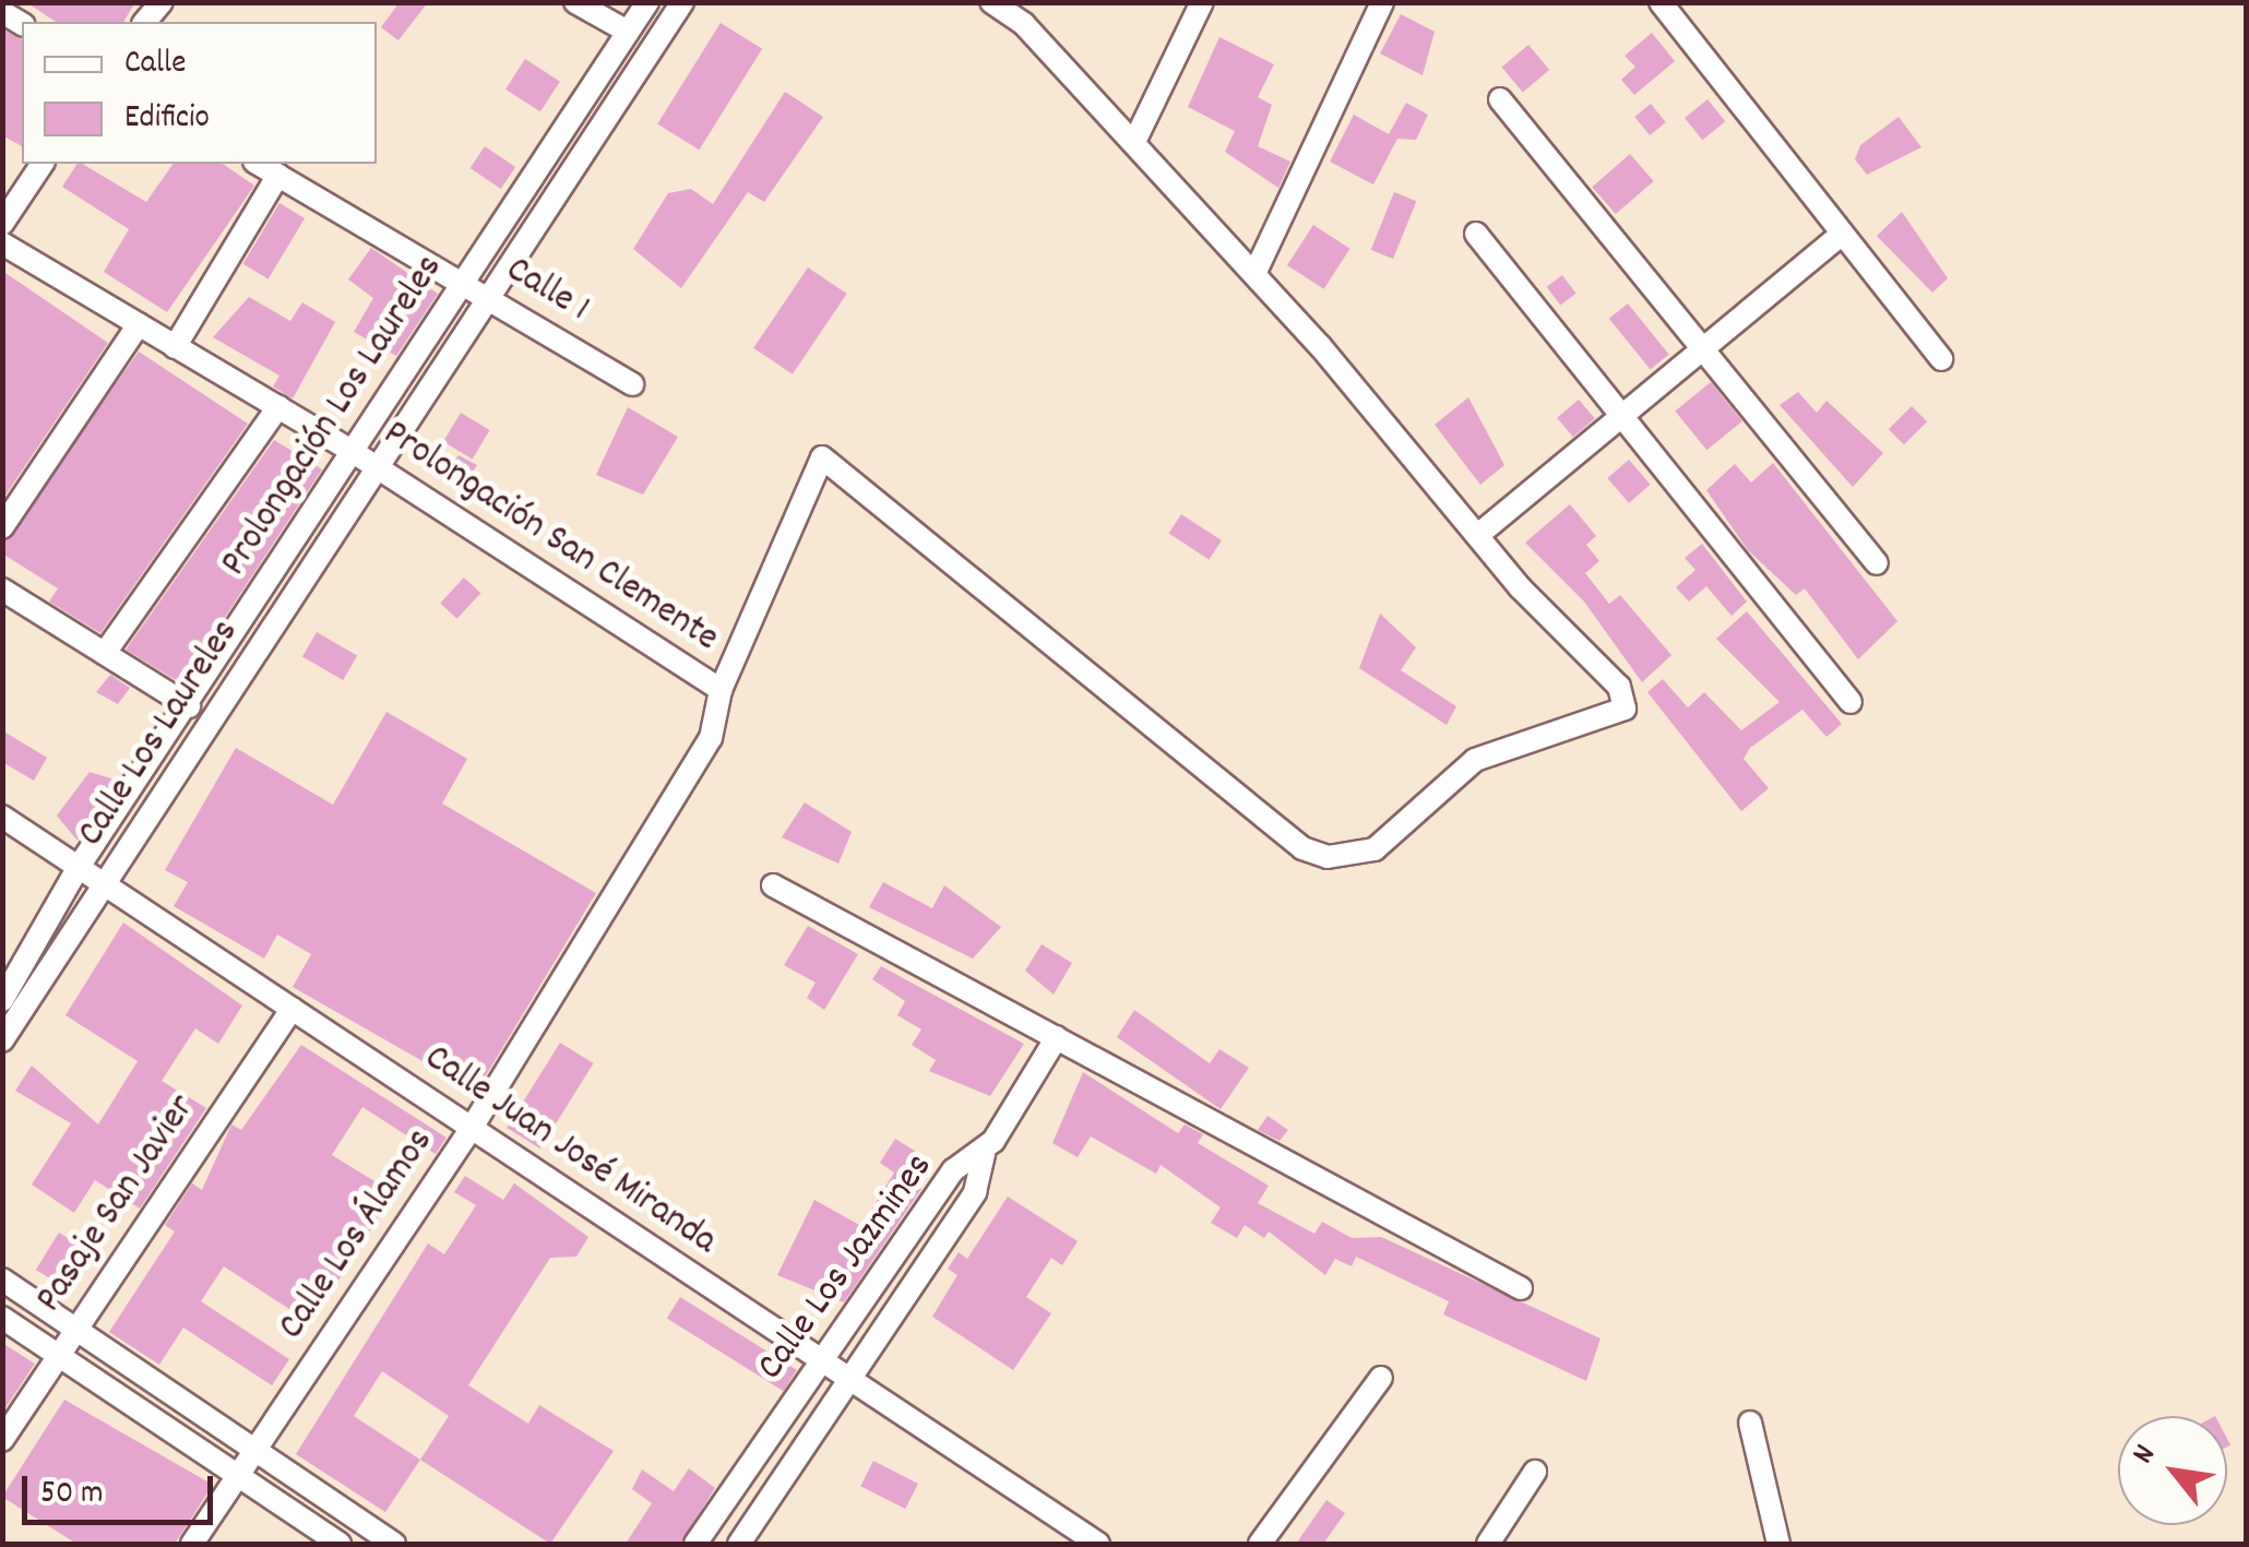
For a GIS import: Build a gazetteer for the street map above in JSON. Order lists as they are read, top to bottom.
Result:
{
  "streets": {
    "street": [
      "Calle 1",
      "Prolongación Los Laureles",
      "Prolongación San Clemente",
      "Calle Los Laureles",
      "Calle Juan José Miranda",
      "Pasaje San Javier",
      "Calle Los Álamos",
      "Calle Los Jazmines"
    ]
  },
  "crossings": [
    ["Calle 1", "Prolongación Los Laureles"],
    ["Prolongación Los Laureles", "Prolongación San Clemente"],
    ["Prolongación Los Laureles", "Calle Los Laureles"],
    ["Prolongación Los Laureles", "Calle Juan José Miranda"],
    ["Prolongación San Clemente", "Calle Los Laureles"],
    ["Prolongación San Clemente", "Calle Los Álamos"],
    ["Calle Los Laureles", "Calle Juan José Miranda"],
    ["Calle Juan José Miranda", "Pasaje San Javier"],
    ["Calle Juan José Miranda", "Calle Los Álamos"],
    ["Calle Juan José Miranda", "Calle Los Jazmines"]
  ],
  "legend": ["Calle", "Edificio"],
  "scale_bar": "50 m",
  "north": "top left"
}
